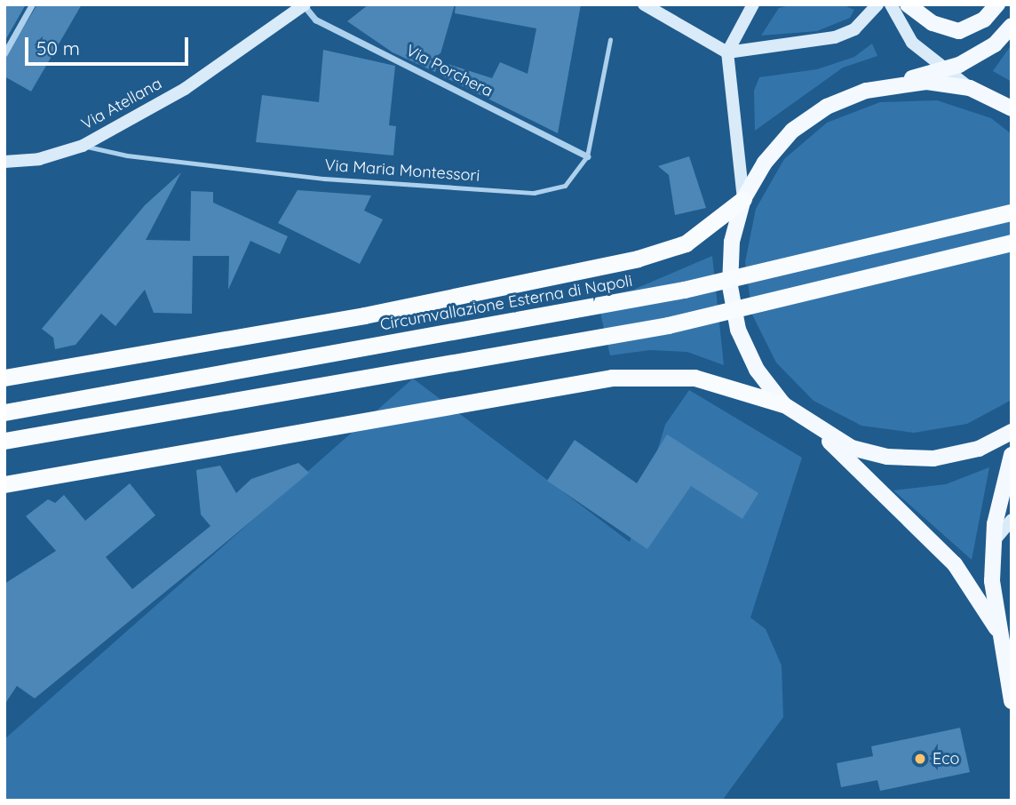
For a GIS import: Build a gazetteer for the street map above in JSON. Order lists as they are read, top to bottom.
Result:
{
  "streets": {
    "highway": ["Circumvallazione Esterna di Napoli"],
    "main road": ["Via Atellana"],
    "street": ["Via Porchera"],
    "lane": ["Via Maria Montessori"]
  },
  "crossings": [
    ["Via Porchera", "Via Atellana"],
    ["Via Porchera", "Via Maria Montessori"],
    ["Via Atellana", "Via Maria Montessori"]
  ],
  "places": ["Eco"],
  "scale_bar": "50 m"
}
